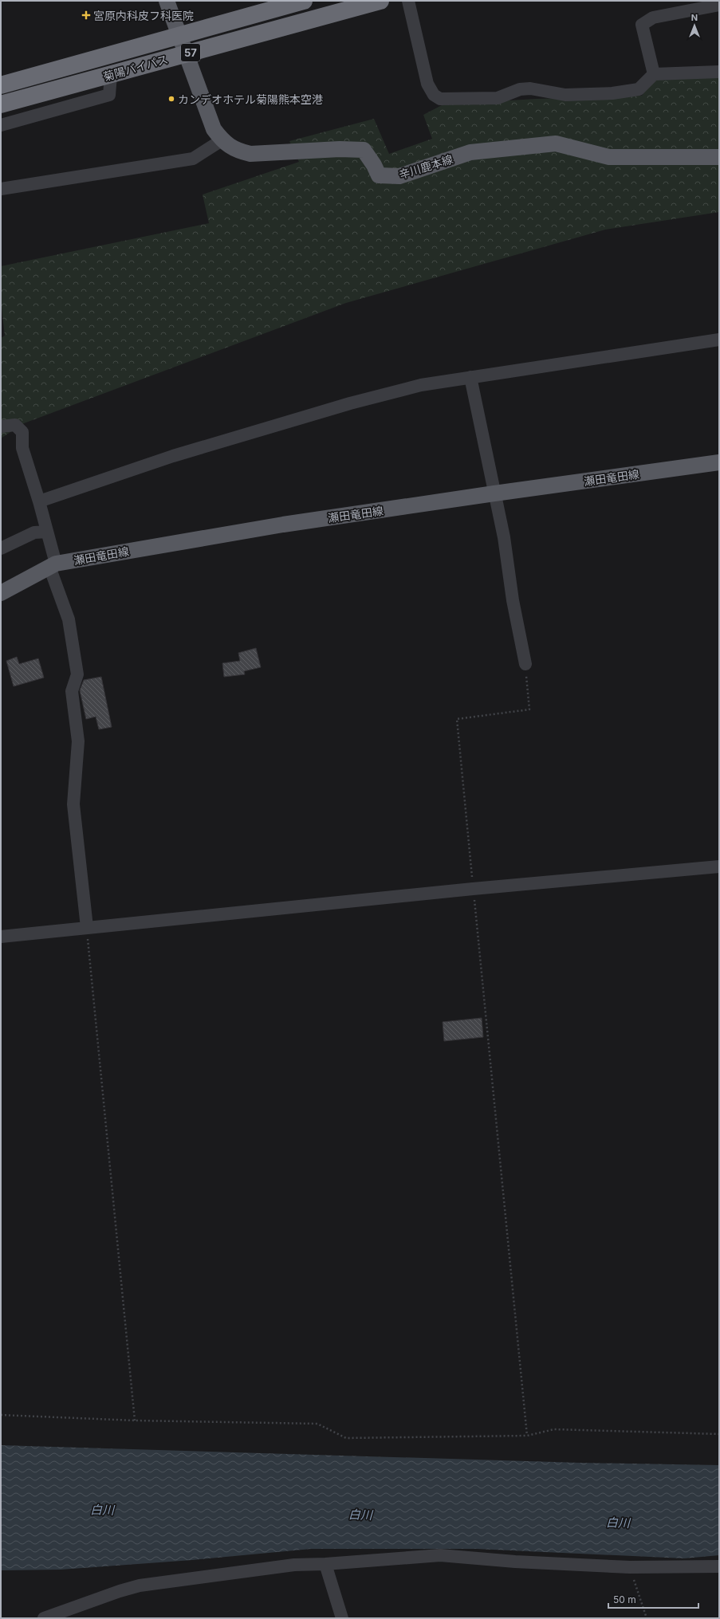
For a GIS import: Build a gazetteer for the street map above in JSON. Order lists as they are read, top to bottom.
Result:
{
  "streets": {
    "highway": ["57", "菊陽バイパス"],
    "main road": ["辛川鹿本線", "瀬田竜田線"]
  },
  "crossings": [
    ["菊陽バイパス", "辛川鹿本線"]
  ],
  "water": ["白川"],
  "places": {
    "health": ["宮原内科皮フ科医院"],
    "other": ["カンデオホテル菊陽熊本空港"]
  },
  "scale_bar": "50 m",
  "north": "top"
}
